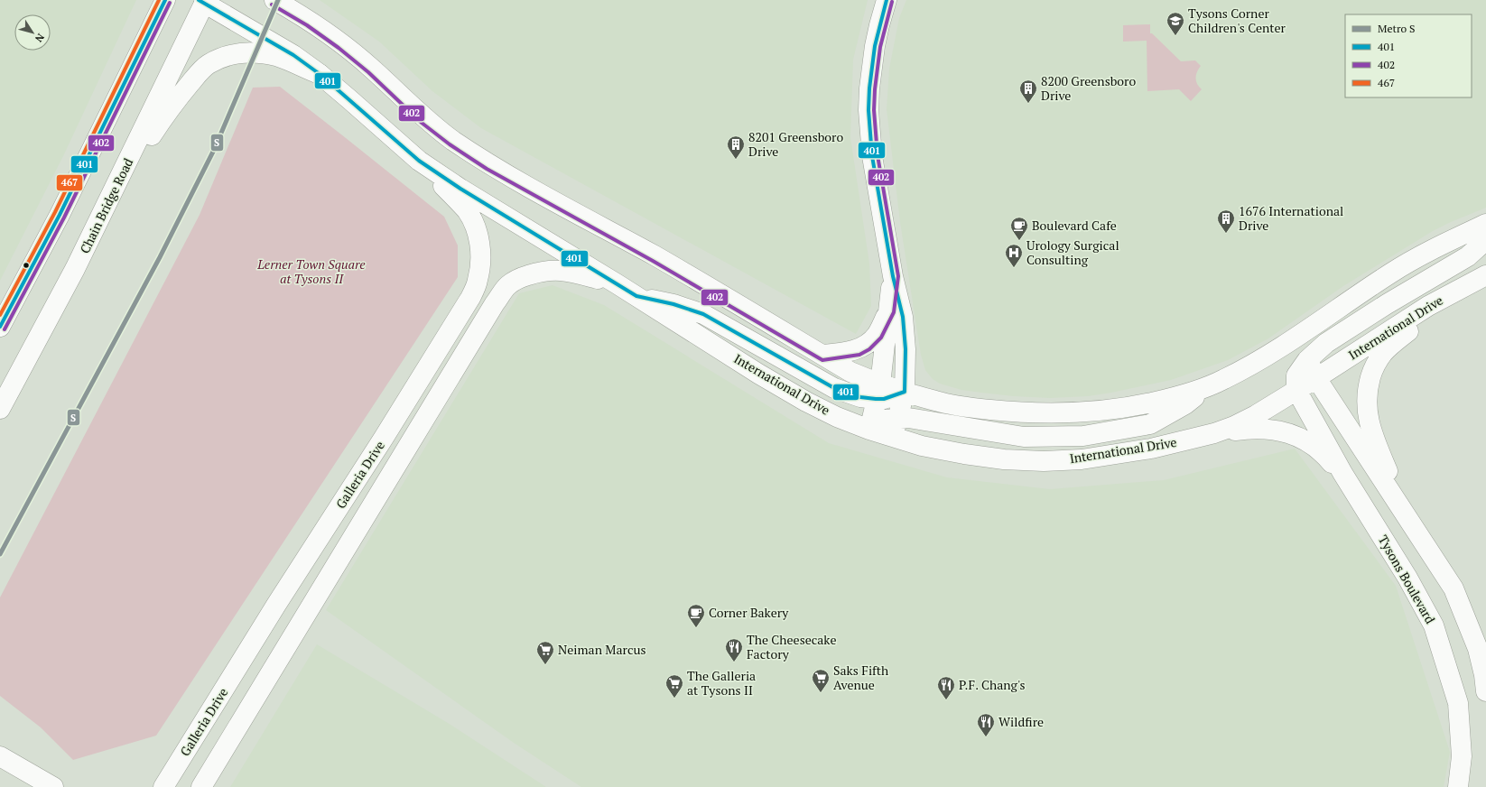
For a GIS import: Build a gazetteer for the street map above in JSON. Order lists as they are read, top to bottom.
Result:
{
  "streets": {
    "main road": [
      "Chain Bridge Road",
      "International Drive",
      "Galleria Drive",
      "Tysons Boulevard"
    ]
  },
  "crossings": [
    ["Chain Bridge Road", "International Drive"],
    ["International Drive", "Galleria Drive"],
    ["International Drive", "Tysons Boulevard"]
  ],
  "parks": ["Lerner Town Square at Tysons II"],
  "places": {
    "school or university": ["Tysons Corner Children's Center"],
    "building": ["8200 Greensboro Drive", "8201 Greensboro Drive", "1676 International Drive"],
    "cafe": ["Boulevard Cafe", "Corner Bakery"],
    "hospital": ["Urology Surgical Consulting"],
    "restaurant": ["The Cheesecake Factory", "P.F. Chang's", "Wildfire"],
    "supermarket": ["Neiman Marcus", "Saks Fifth Avenue", "The Galleria at Tysons II"]
  },
  "lines": [
    "metro line S",
    "transit line 401",
    "transit line 467",
    "transit line 402"
  ],
  "legend": [
    "Metro S",
    "401",
    "402",
    "467"
  ],
  "north": "bottom right"
}
